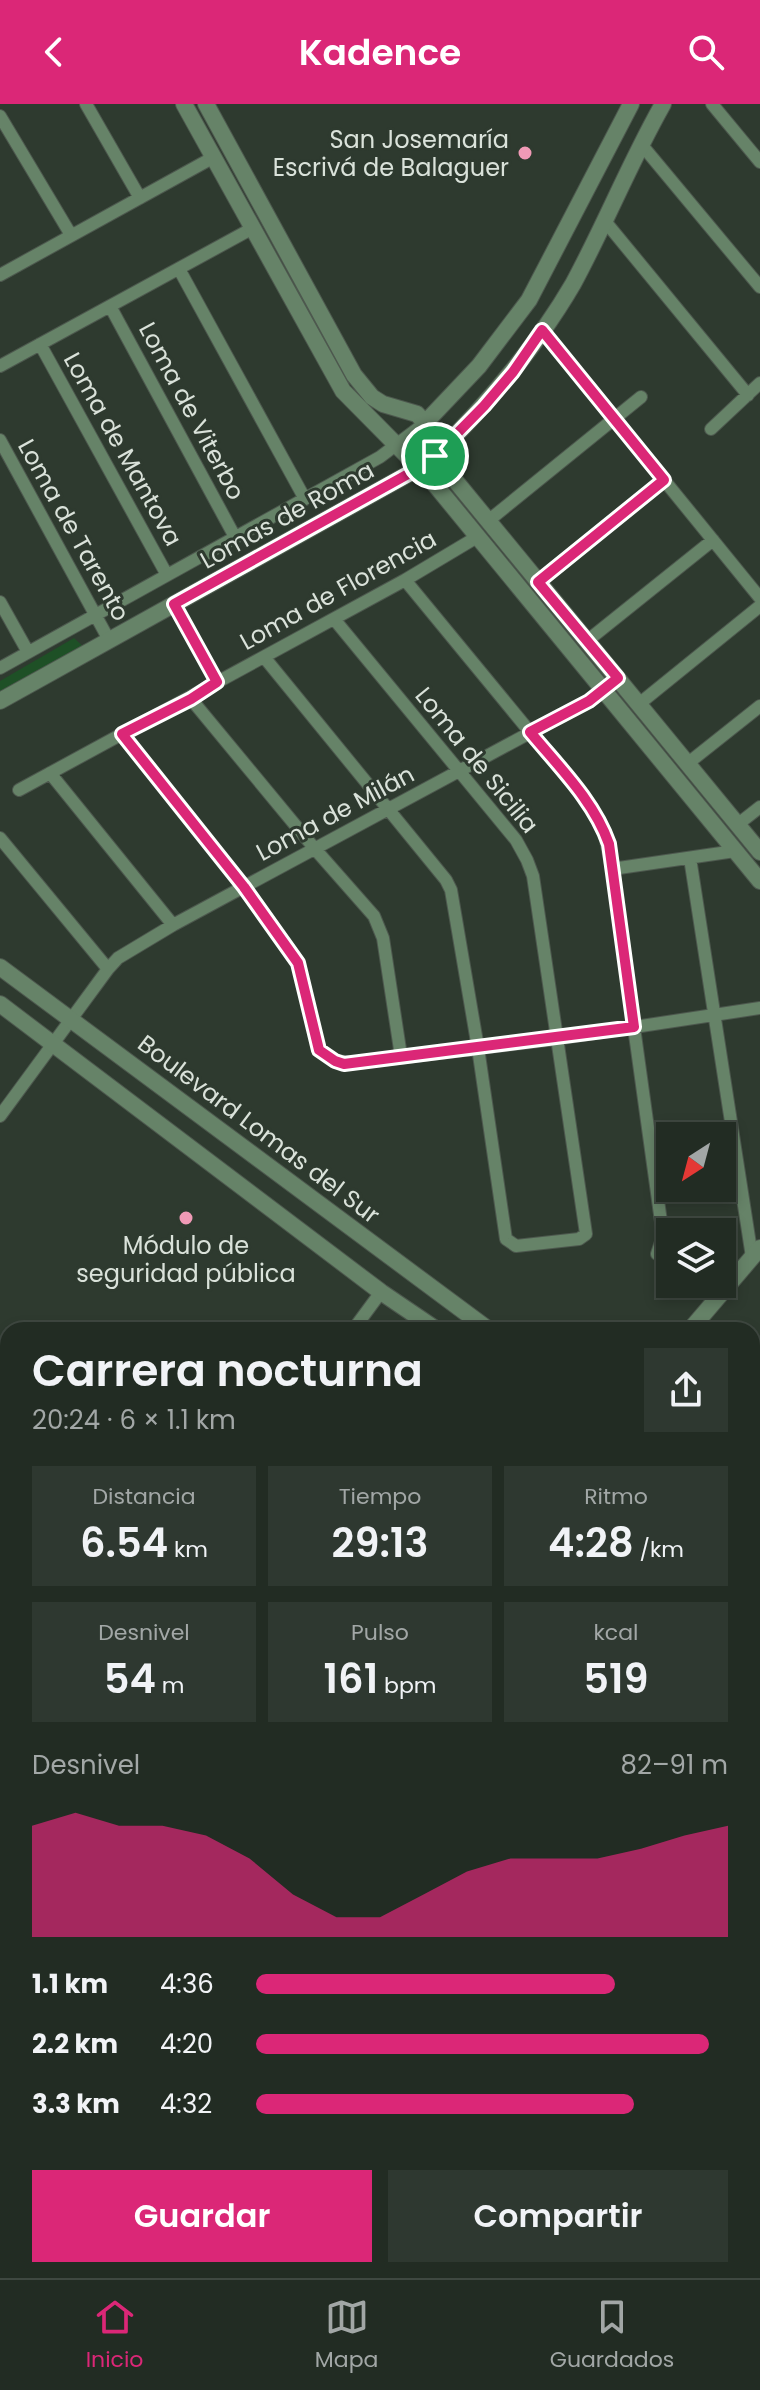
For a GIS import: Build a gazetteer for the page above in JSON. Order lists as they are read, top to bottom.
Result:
{
  "streets": {
    "street": [
      "Loma de Viterbo",
      "Loma de Mantova",
      "Lomas de Roma",
      "Loma de Tarento",
      "Loma de Florencia",
      "Loma de Sicilia",
      "Loma de Milán",
      "Boulevard Lomas del Sur"
    ]
  },
  "crossings": [
    ["Loma de Viterbo", "Lomas de Roma"],
    ["Loma de Mantova", "Lomas de Roma"],
    ["Lomas de Roma", "Loma de Tarento"],
    ["Loma de Florencia", "Loma de Sicilia"],
    ["Loma de Sicilia", "Loma de Milán"],
    ["Loma de Milán", "Boulevard Lomas del Sur"]
  ],
  "places": ["San Josemaría Escrivá de Balaguer", "Módulo de seguridad pública"],
  "north": "bottom left",
  "page": {
    "header": "Kadence",
    "heading": ["Carrera nocturna", "20:24 · 6 × 1.1 km"],
    "stats": [
      ["Distancia", "6.54 km"],
      ["Tiempo", "29:13"],
      ["Ritmo", "4:28 /km"],
      ["Desnivel", "54 m"],
      ["Pulso", "161 bpm"],
      ["kcal", "519"]
    ],
    "chart": ["Desnivel", "82–91 m"],
    "list": [
      {
        "name": "1.1 km",
        "note": "4:36"
      },
      {
        "name": "2.2 km",
        "note": "4:20"
      },
      {
        "name": "3.3 km",
        "note": "4:32"
      }
    ],
    "buttons": ["Guardar", "Compartir"],
    "tabs": ["Inicio", "Mapa", "Guardados"]
  }
}
